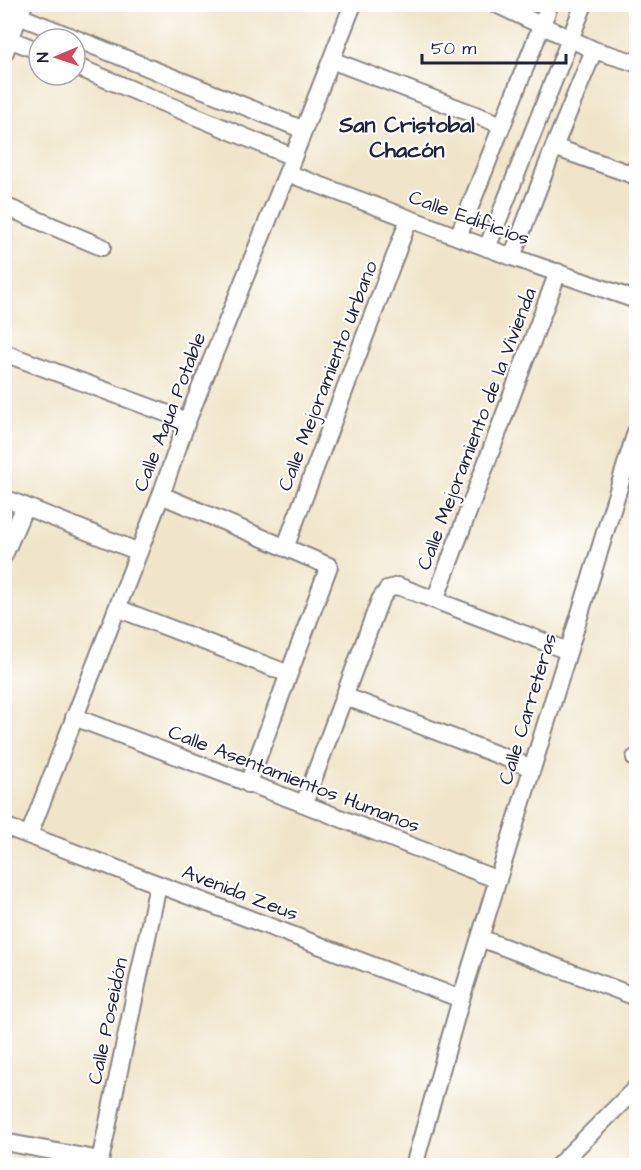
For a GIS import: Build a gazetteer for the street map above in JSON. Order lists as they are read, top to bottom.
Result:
{
  "streets": {
    "street": [
      "Calle Edificios",
      "Calle Mejoramiento Urbano",
      "Calle Agua Potable",
      "Calle Mejoramiento de la Vivienda",
      "Calle Carreteras",
      "Calle Asentamientos Humanos",
      "Avenida Zeus",
      "Calle Poseidón"
    ]
  },
  "crossings": [
    ["Calle Edificios", "Calle Mejoramiento Urbano"],
    ["Calle Edificios", "Calle Agua Potable"],
    ["Calle Edificios", "Calle Mejoramiento de la Vivienda"],
    ["Calle Agua Potable", "Calle Asentamientos Humanos"],
    ["Calle Agua Potable", "Avenida Zeus"],
    ["Calle Carreteras", "Calle Asentamientos Humanos"],
    ["Calle Carreteras", "Avenida Zeus"],
    ["Avenida Zeus", "Calle Poseidón"]
  ],
  "districts": ["San Cristobal Chacón"],
  "scale_bar": "50 m",
  "north": "left"
}
